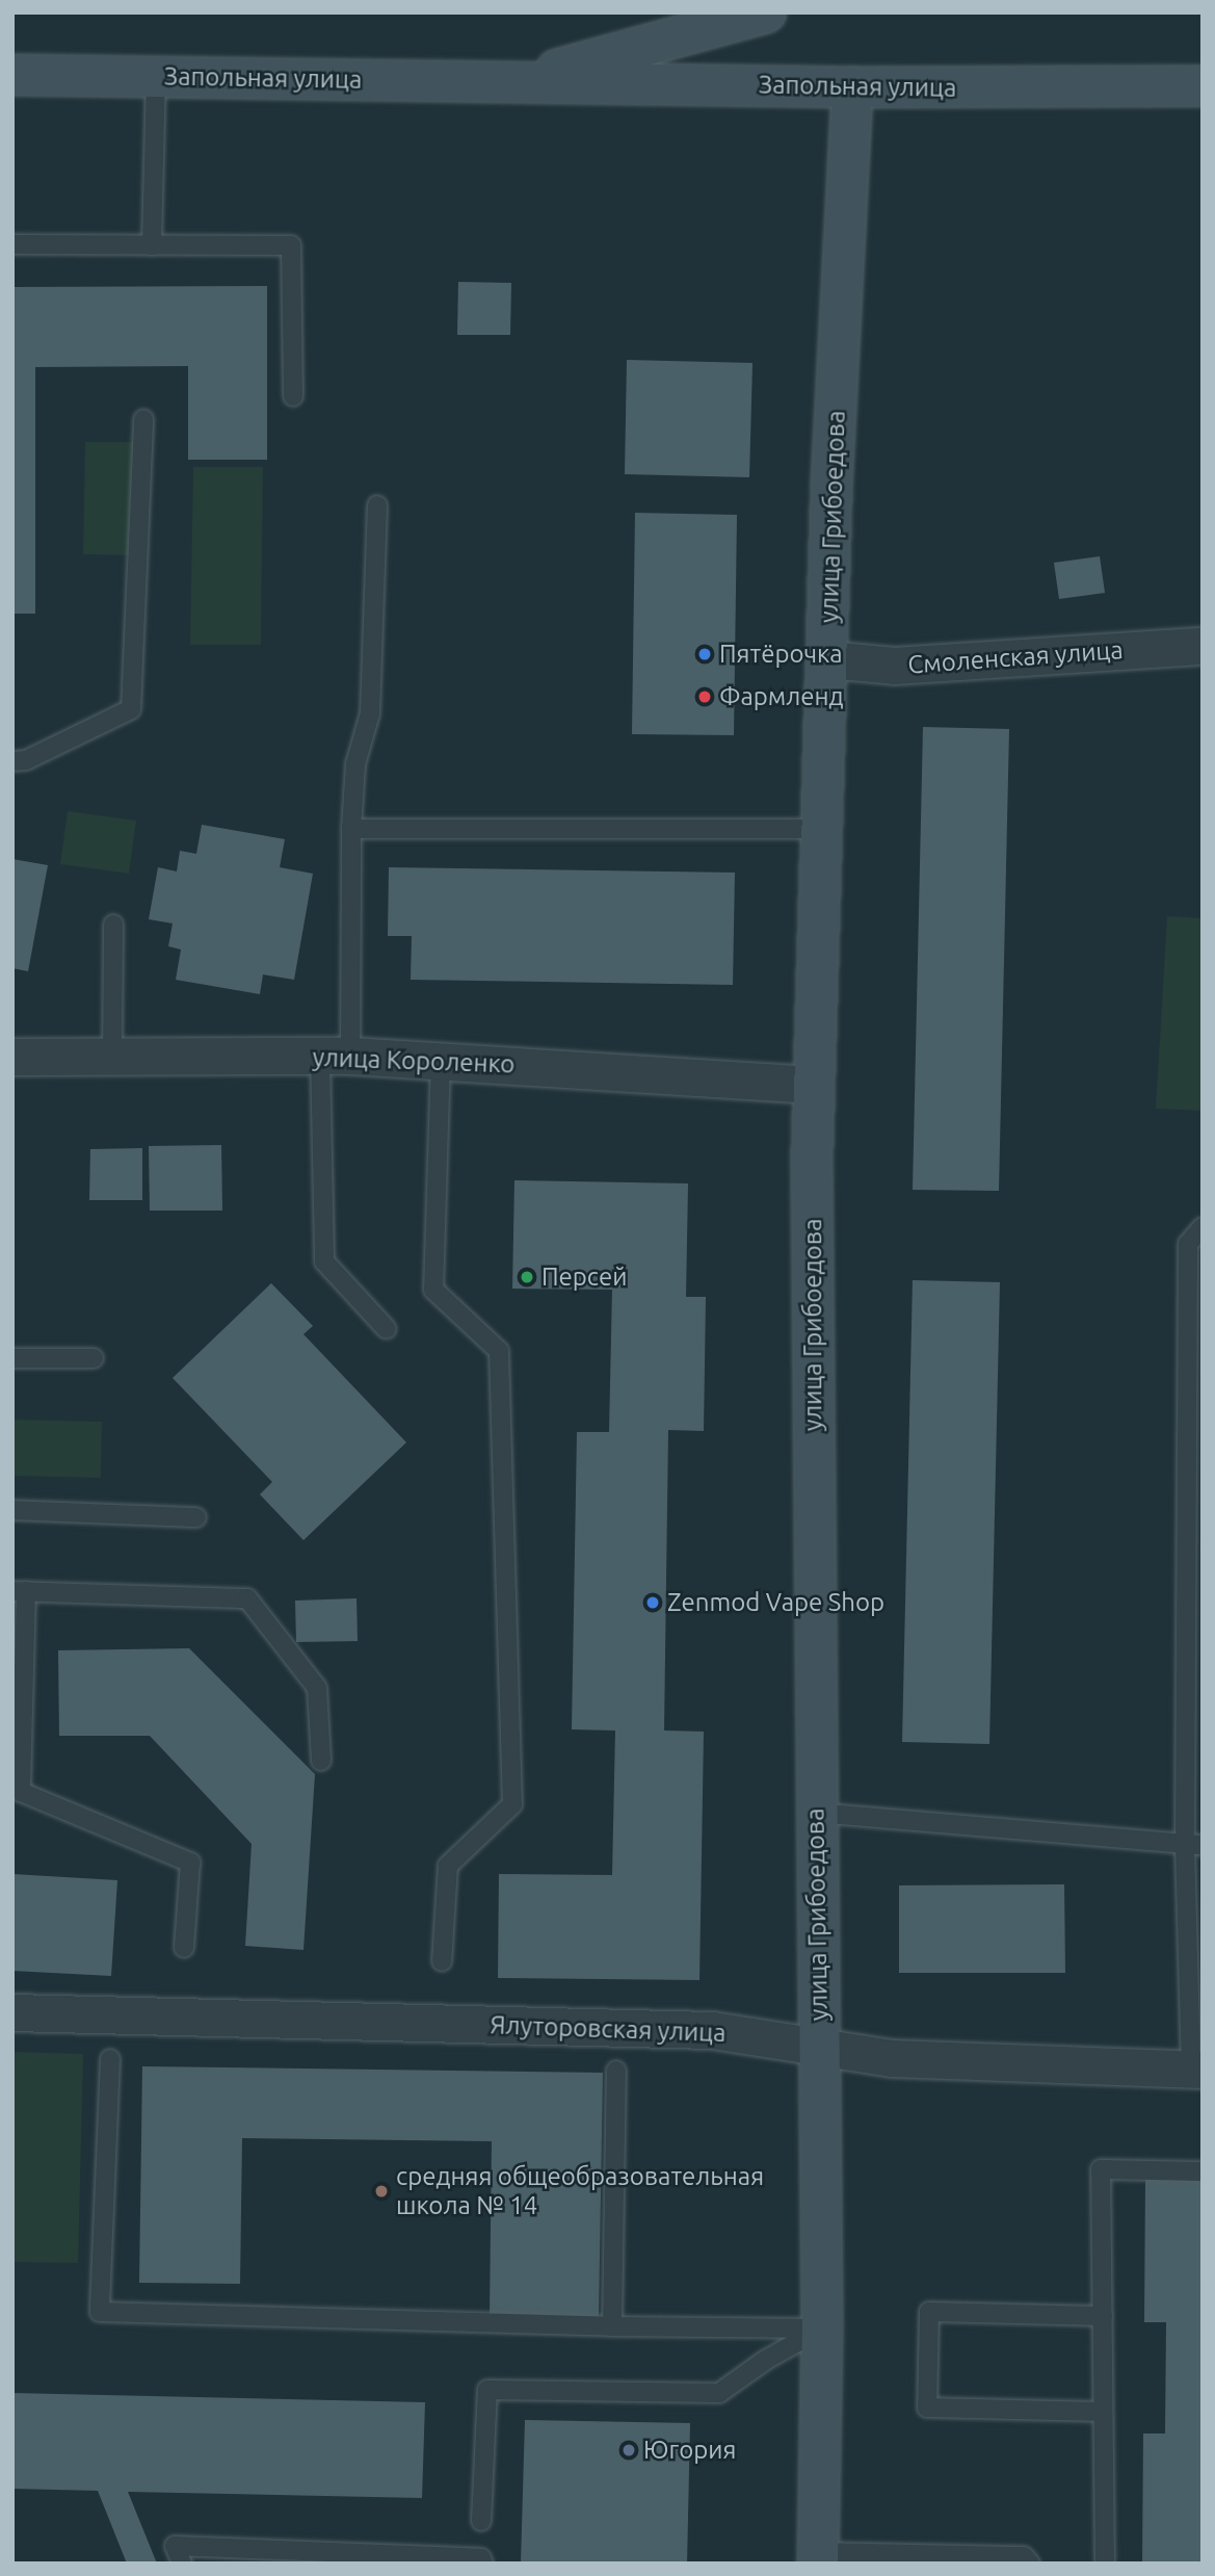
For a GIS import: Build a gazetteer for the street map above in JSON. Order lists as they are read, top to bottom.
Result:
{
  "streets": {
    "street": [
      "Запольная улица",
      "улица Грибоедова",
      "Смоленская улица",
      "улица Короленко",
      "Ялуторовская улица"
    ]
  },
  "crossings": [
    ["Запольная улица", "улица Грибоедова"],
    ["улица Грибоедова", "Смоленская улица"],
    ["улица Грибоедова", "улица Короленко"],
    ["улица Грибоедова", "Ялуторовская улица"]
  ],
  "places": [
    "Пятёрочка",
    "Фармленд",
    "Персей",
    "Zenmod Vape Shop",
    "средняя общеобразовательная школа № 14",
    "Югория"
  ]
}
